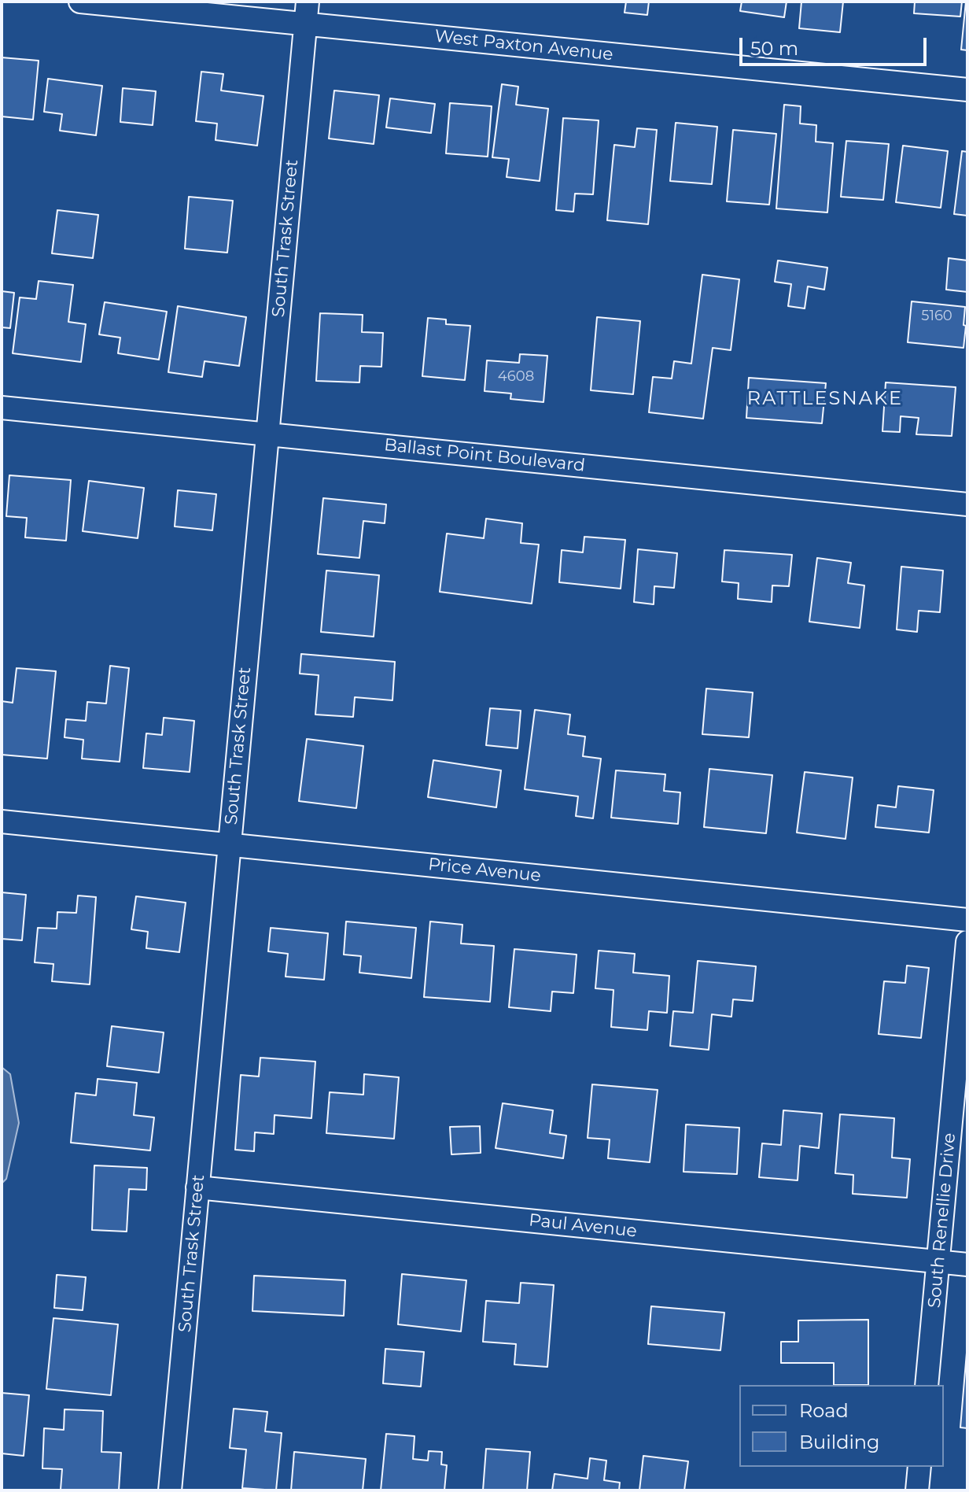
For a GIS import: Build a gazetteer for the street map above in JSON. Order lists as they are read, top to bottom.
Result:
{
  "streets": {
    "street": [
      "West Paxton Avenue",
      "South Trask Street",
      "Ballast Point Boulevard",
      "Price Avenue",
      "South Renellie Drive",
      "Paul Avenue"
    ]
  },
  "crossings": [
    ["West Paxton Avenue", "South Trask Street"],
    ["South Trask Street", "Ballast Point Boulevard"],
    ["South Trask Street", "Price Avenue"],
    ["South Trask Street", "Paul Avenue"],
    ["South Renellie Drive", "Paul Avenue"]
  ],
  "districts": ["RATTLESNAKE"],
  "house_numbers": ["5160", "4608"],
  "legend": ["Road", "Building"],
  "scale_bar": "50 m"
}
